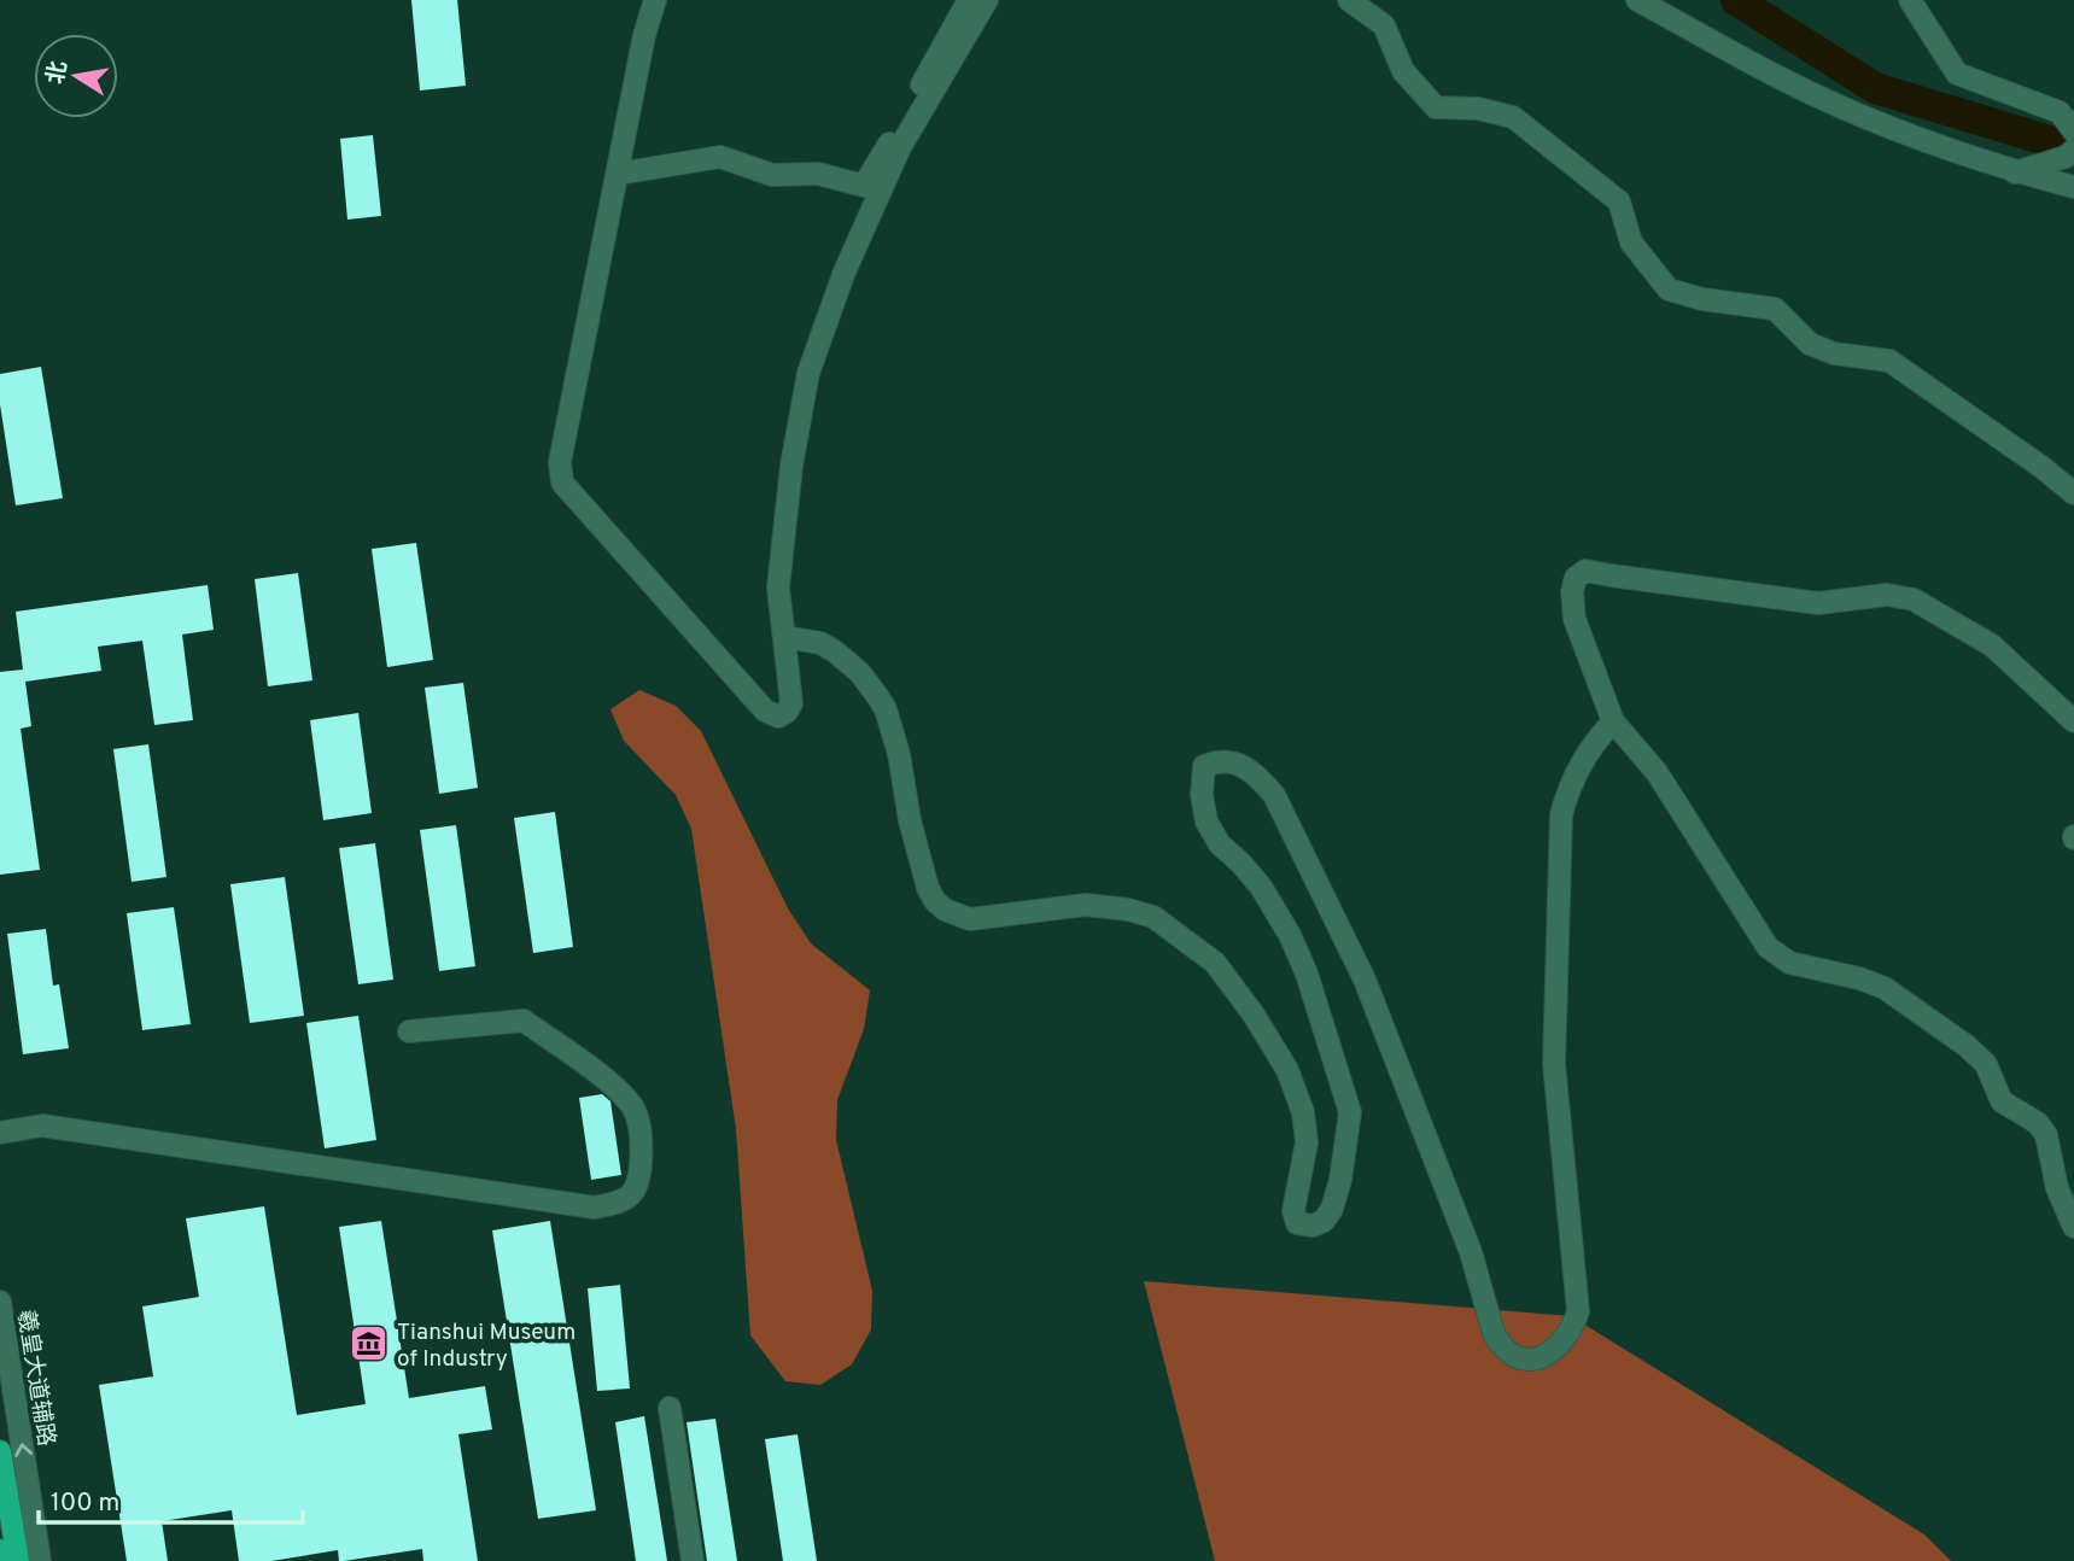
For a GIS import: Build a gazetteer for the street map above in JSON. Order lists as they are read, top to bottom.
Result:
{
  "streets": {
    "street": ["羲皇大道辅路"]
  },
  "one_way": ["羲皇大道辅路"],
  "places": {
    "museum": ["Tianshui Museum of Industry"]
  },
  "scale_bar": "100 m",
  "north": "left"
}
